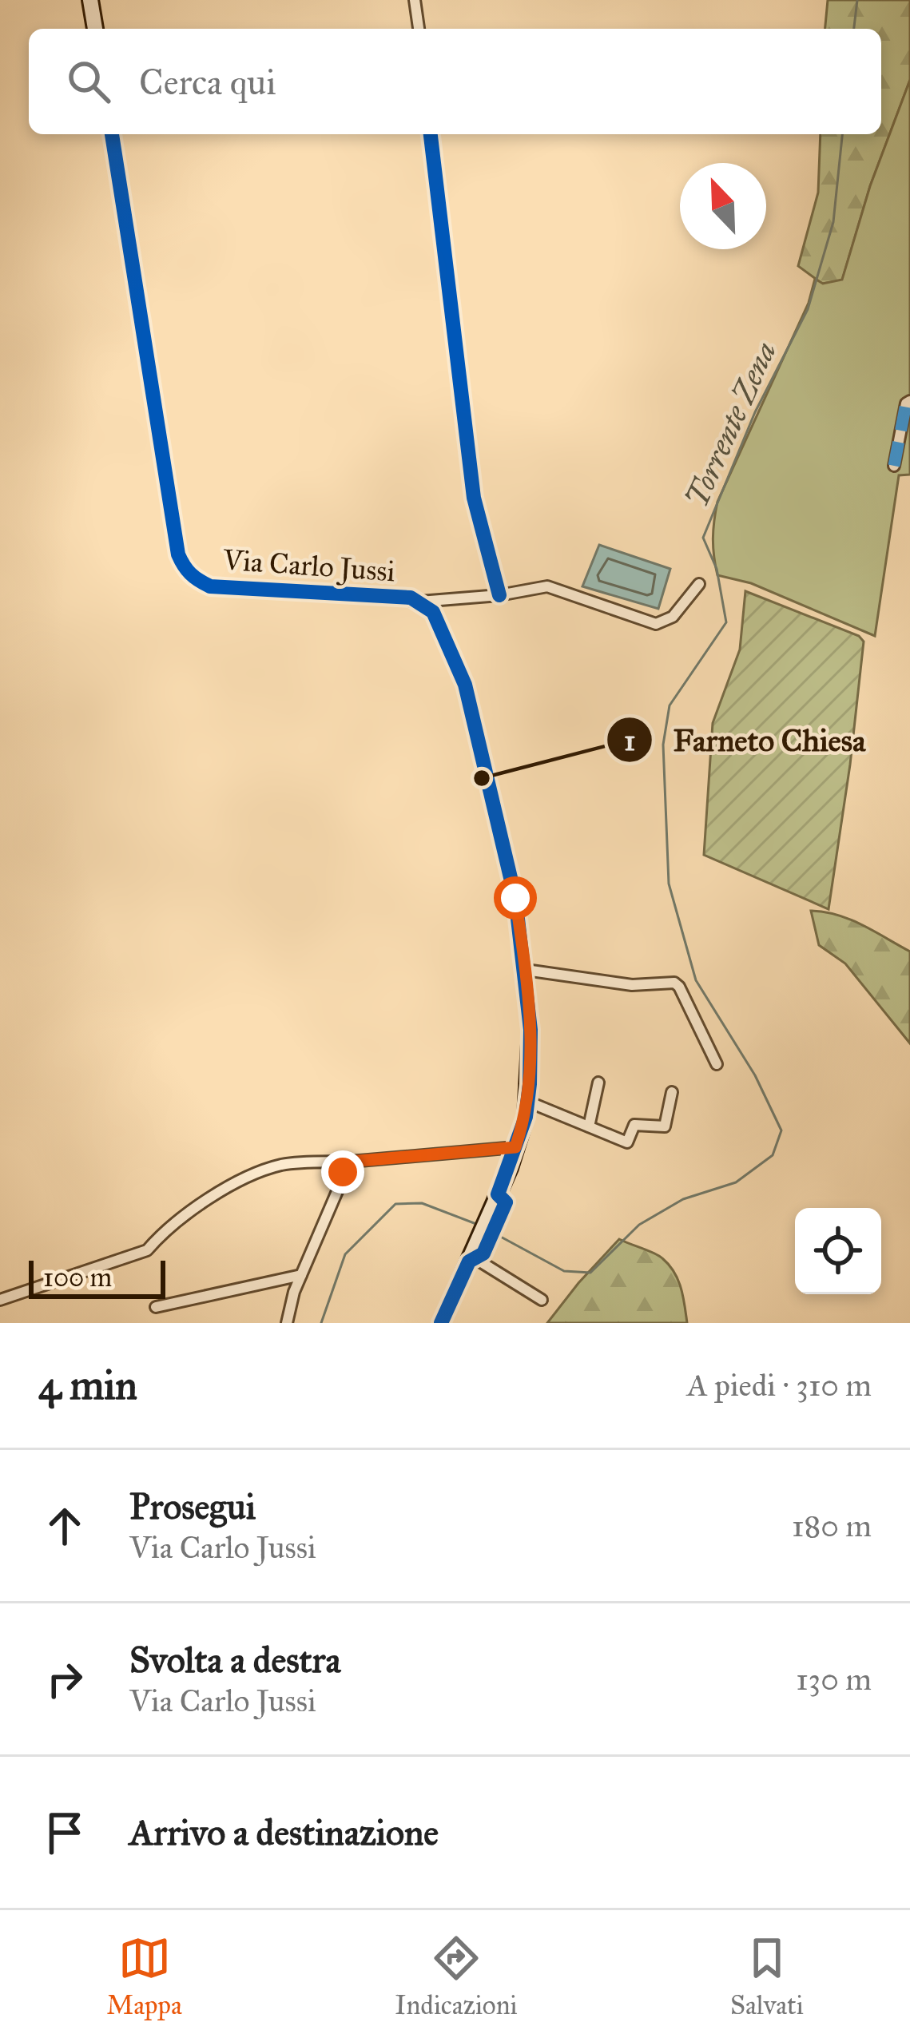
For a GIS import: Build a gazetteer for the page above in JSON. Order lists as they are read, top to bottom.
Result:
{
  "streets": {
    "street": ["Via Carlo Jussi"]
  },
  "water": ["Torrente Zena"],
  "places": ["Farneto Chiesa"],
  "scale_bar": "100 m",
  "north": "top left",
  "page": {
    "search": "Cerca qui",
    "scale": "100 m",
    "heading": ["4 min", "A piedi · 310 m"],
    "list": [
      ["Prosegui", "Via Carlo Jussi", "180 m"],
      ["Svolta a destra", "Via Carlo Jussi", "130 m"],
      "Arrivo a destinazione"
    ],
    "nav": ["Mappa", "Indicazioni", "Salvati"]
  }
}
